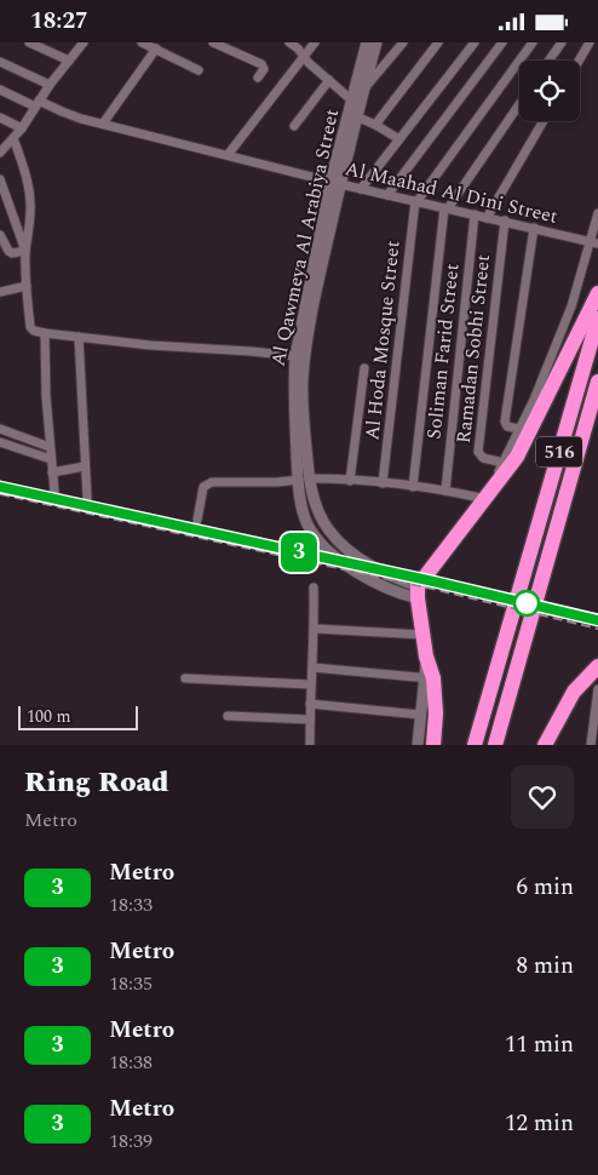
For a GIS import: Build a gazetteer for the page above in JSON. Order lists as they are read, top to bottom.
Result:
{
  "streets": {
    "highway": ["516"],
    "street": [
      "Al Maahad Al Dini Street",
      "Al Qawmeya Al Arabiya Street",
      "Al Hoda Mosque Street",
      "Ramadan Sobhi Street",
      "Soliman Farid Street"
    ]
  },
  "crossings": [
    ["Al Maahad Al Dini Street", "Al Qawmeya Al Arabiya Street"],
    ["Al Maahad Al Dini Street", "Al Hoda Mosque Street"],
    ["Al Maahad Al Dini Street", "Ramadan Sobhi Street"],
    ["Al Maahad Al Dini Street", "Soliman Farid Street"]
  ],
  "lines": ["metro line 3"],
  "scale_bar": "100 m",
  "page": {
    "status": "18:27",
    "on_map": "3",
    "scale": "100 m",
    "heading": ["Ring Road", "Metro"],
    "list": [
      {
        "mark": "3",
        "name": "Metro",
        "note": "18:33",
        "value": "6 min"
      },
      {
        "mark": "3",
        "name": "Metro",
        "note": "18:35",
        "value": "8 min"
      },
      {
        "mark": "3",
        "name": "Metro",
        "note": "18:38",
        "value": "11 min"
      },
      {
        "mark": "3",
        "name": "Metro",
        "note": "18:39",
        "value": "12 min"
      }
    ]
  }
}
